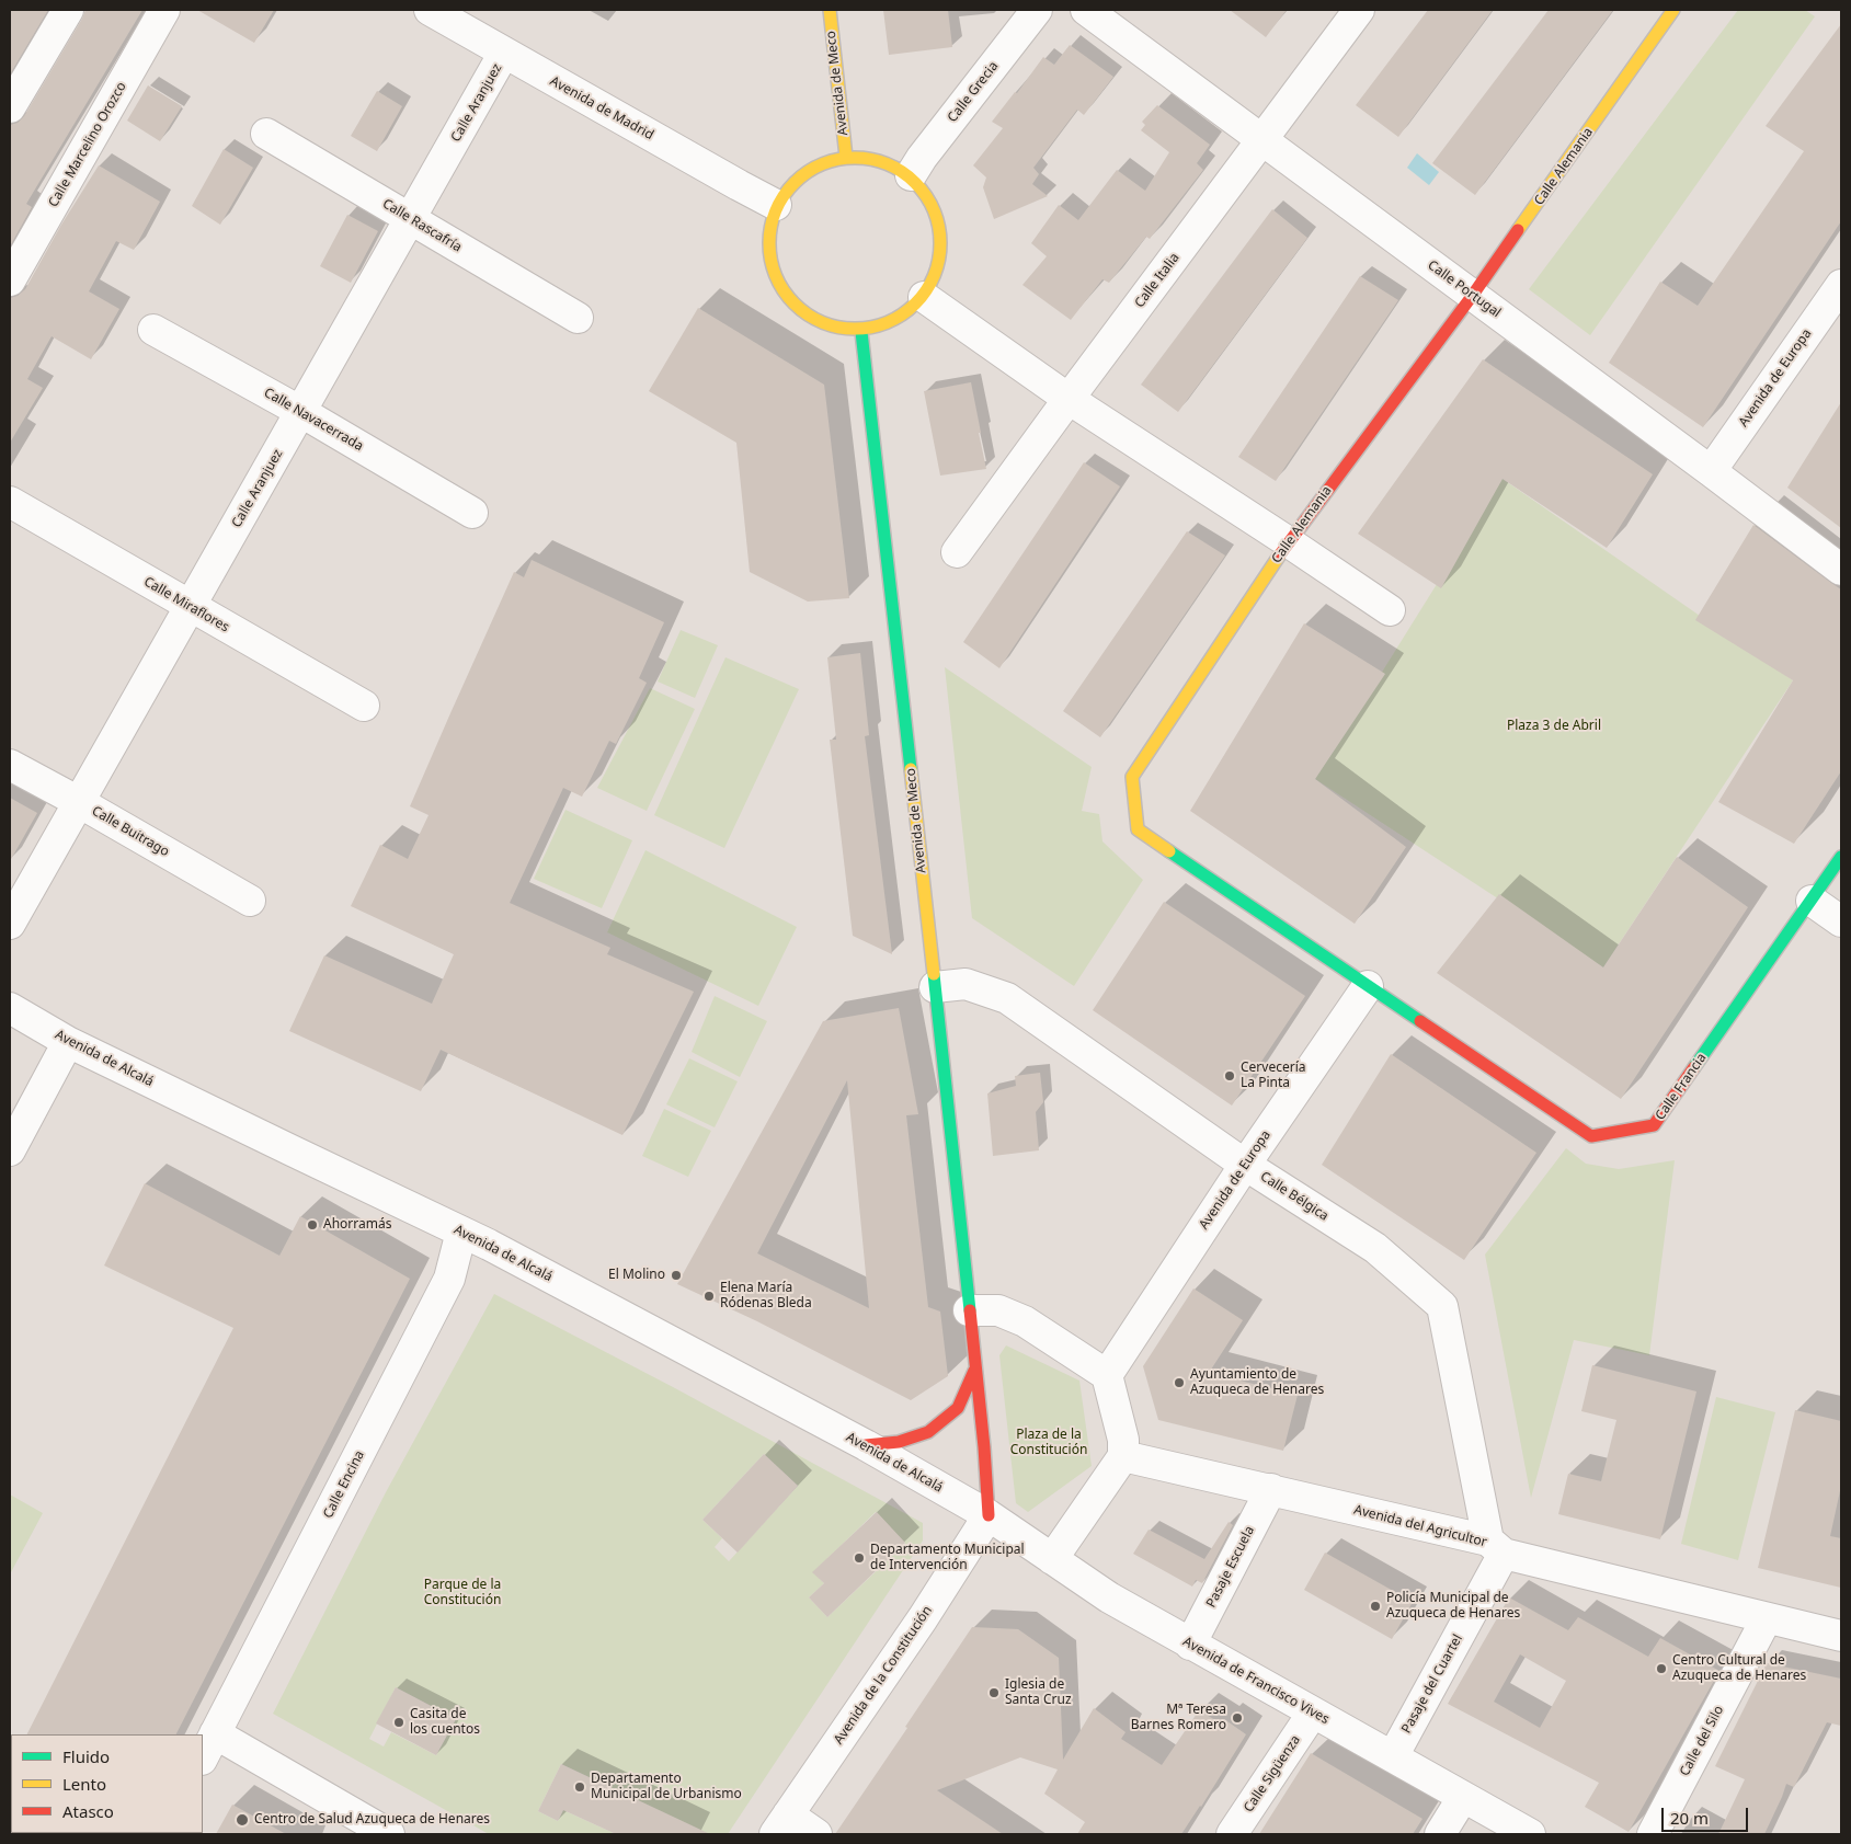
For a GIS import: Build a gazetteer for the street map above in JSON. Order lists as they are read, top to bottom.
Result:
{
  "streets": {
    "street": [
      "Avenida de Meco",
      "Calle Grecia",
      "Calle Aranjuez",
      "Avenida de Madrid",
      "Calle Marcelino Orozco",
      "Calle Alemania",
      "Calle Rascafría",
      "Calle Italia",
      "Calle Portugal",
      "Avenida de Europa",
      "Calle Navacerrada",
      "Calle Miraflores",
      "Calle Buitrago",
      "Avenida de Alcalá",
      "Calle Francia",
      "Calle Bélgica",
      "Calle Encina",
      "Avenida del Agricultor",
      "Pasaje Escuela",
      "Avenida de la Constitución",
      "Avenida de Francisco Vives",
      "Pasaje del Cuartel",
      "Calle del Silo",
      "Calle Sigüenza"
    ]
  },
  "crossings": [
    ["Avenida de Meco", "Calle Grecia"],
    ["Avenida de Meco", "Avenida de Madrid"],
    ["Avenida de Meco", "Avenida de Alcalá"],
    ["Avenida de Meco", "Calle Bélgica"],
    ["Avenida de Meco", "Avenida de la Constitución"],
    ["Avenida de Meco", "Avenida de Francisco Vives"],
    ["Calle Grecia", "Avenida de Madrid"],
    ["Calle Aranjuez", "Avenida de Madrid"],
    ["Calle Aranjuez", "Calle Rascafría"],
    ["Calle Aranjuez", "Calle Navacerrada"],
    ["Calle Aranjuez", "Calle Miraflores"],
    ["Calle Aranjuez", "Calle Buitrago"],
    ["Calle Alemania", "Calle Portugal"],
    ["Calle Alemania", "Avenida de Europa"],
    ["Calle Alemania", "Calle Francia"],
    ["Calle Italia", "Calle Portugal"],
    ["Calle Portugal", "Avenida de Europa"],
    ["Avenida de Europa", "Calle Francia"],
    ["Avenida de Europa", "Calle Bélgica"],
    ["Avenida de Alcalá", "Calle Encina"],
    ["Avenida de Alcalá", "Avenida de la Constitución"],
    ["Avenida de Alcalá", "Avenida de Francisco Vives"],
    ["Calle Bélgica", "Avenida del Agricultor"],
    ["Calle Bélgica", "Pasaje del Cuartel"],
    ["Avenida del Agricultor", "Pasaje Escuela"],
    ["Avenida del Agricultor", "Pasaje del Cuartel"],
    ["Avenida del Agricultor", "Calle del Silo"],
    ["Pasaje Escuela", "Avenida de Francisco Vives"],
    ["Avenida de la Constitución", "Avenida de Francisco Vives"],
    ["Avenida de Francisco Vives", "Pasaje del Cuartel"],
    ["Avenida de Francisco Vives", "Calle Sigüenza"]
  ],
  "parks": ["Plaza 3 de Abril", "Plaza de la Constitución", "Parque de la Constitución"],
  "places": [
    "Cervecería La Pinta",
    "Ahorramás",
    "El Molino",
    "Elena María Ródenas Bleda",
    "Ayuntamiento de Azuqueca de Henares",
    "Departamento Municipal de Intervención",
    "Policía Municipal de Azuqueca de Henares",
    "Centro Cultural de Azuqueca de Henares",
    "Iglesia de Santa Cruz",
    "Mª Teresa Barnes Romero",
    "Casita de los cuentos",
    "Departamento Municipal de Urbanismo",
    "Centro de Salud Azuqueca de Henares"
  ],
  "legend": ["Fluido", "Lento", "Atasco"],
  "scale_bar": "20 m"
}
